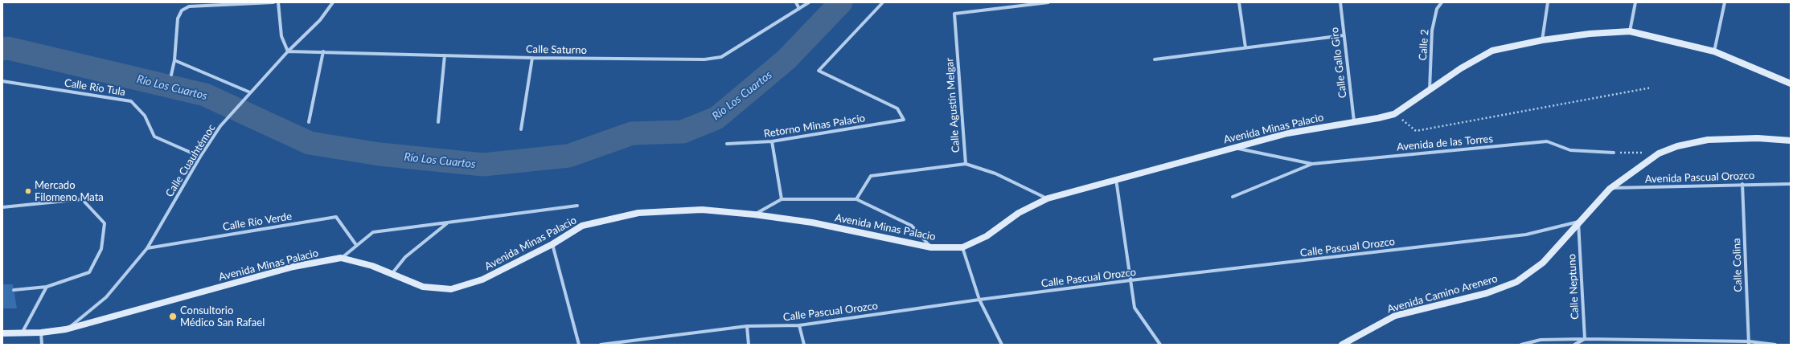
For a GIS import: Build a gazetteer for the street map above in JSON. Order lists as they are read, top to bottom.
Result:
{
  "streets": {
    "main road": ["Avenida Minas Palacio", "Avenida Camino Arenero"],
    "street": [
      "Calle 2",
      "Calle Saturno",
      "Calle Gallo Giro",
      "Calle Río Tula",
      "Calle Agustín Melgar",
      "Retorno Minas Palacio",
      "Avenida de las Torres",
      "Calle Cuauhtémoc",
      "Avenida Pascual Orozco",
      "Calle Río Verde",
      "Calle Pascual Orozco",
      "Calle Colina",
      "Calle Neptuno"
    ]
  },
  "crossings": [
    ["Calle 2", "Avenida Minas Palacio"],
    ["Calle Saturno", "Calle Cuauhtémoc"],
    ["Calle Gallo Giro", "Avenida Minas Palacio"],
    ["Calle Río Tula", "Calle Cuauhtémoc"],
    ["Calle Agustín Melgar", "Avenida Minas Palacio"],
    ["Avenida Minas Palacio", "Avenida de las Torres"],
    ["Avenida Minas Palacio", "Calle Cuauhtémoc"],
    ["Calle Cuauhtémoc", "Calle Río Verde"],
    ["Avenida Pascual Orozco", "Calle Colina"],
    ["Avenida Pascual Orozco", "Avenida Camino Arenero"],
    ["Calle Pascual Orozco", "Calle Neptuno"],
    ["Calle Pascual Orozco", "Avenida Camino Arenero"],
    ["Calle Neptuno", "Avenida Camino Arenero"]
  ],
  "water": ["Río Los Cuartos"],
  "places": ["Mercado Filomeno Mata", "Consultorio Médico San Rafael"]
}
